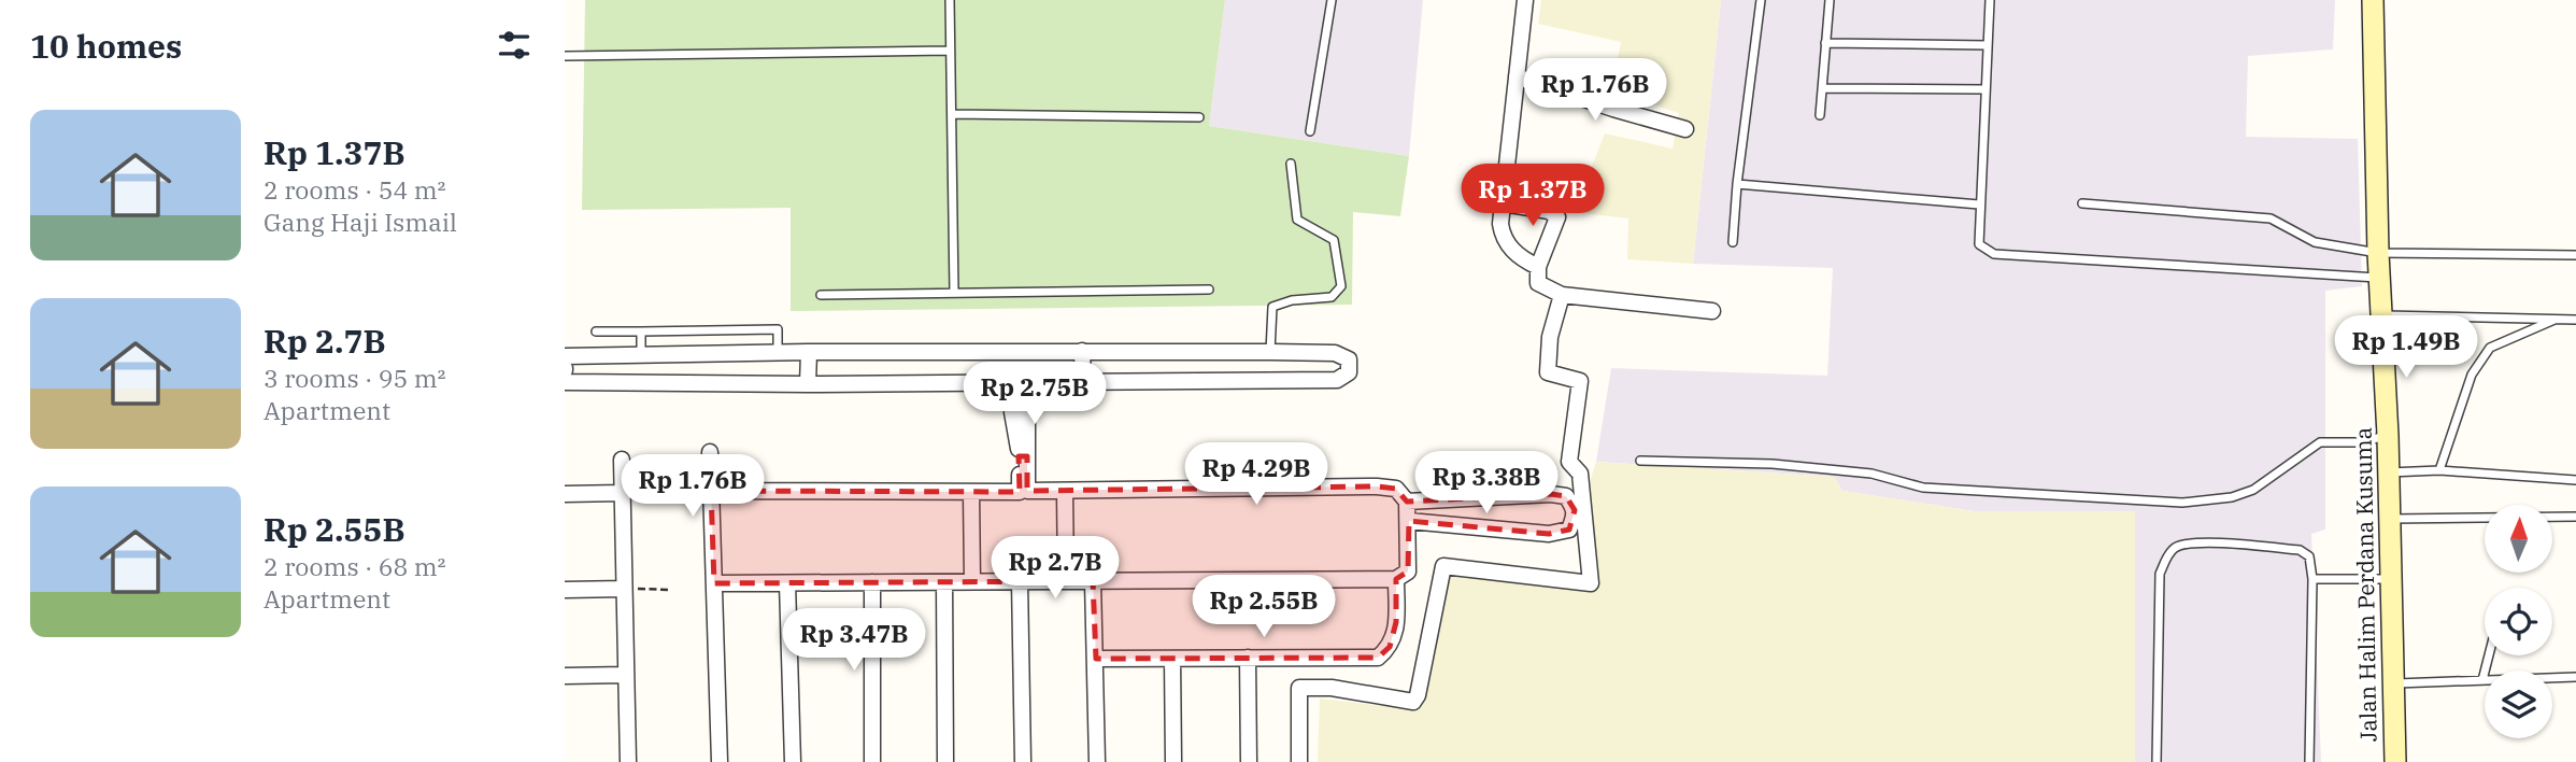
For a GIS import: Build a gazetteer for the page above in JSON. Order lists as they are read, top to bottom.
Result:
{
  "streets": {
    "main road": ["Jalan Halim Perdana Kusuma"]
  },
  "north": "top",
  "page": {
    "heading": "10 homes",
    "price": [
      "Rp 1.76B",
      "Rp 1.37B",
      "Rp 1.49B",
      "Rp 2.75B",
      "Rp 4.29B",
      "Rp 3.38B",
      "Rp 1.76B",
      "Rp 2.7B",
      "Rp 2.55B",
      "Rp 3.47B"
    ],
    "list": [
      {
        "name": "Rp 1.37B",
        "note": "2 rooms · 54 m² · Gang Haji Ismail"
      },
      {
        "name": "Rp 2.7B",
        "note": "3 rooms · 95 m² · Apartment"
      },
      {
        "name": "Rp 2.55B",
        "note": "2 rooms · 68 m² · Apartment"
      }
    ]
  }
}
